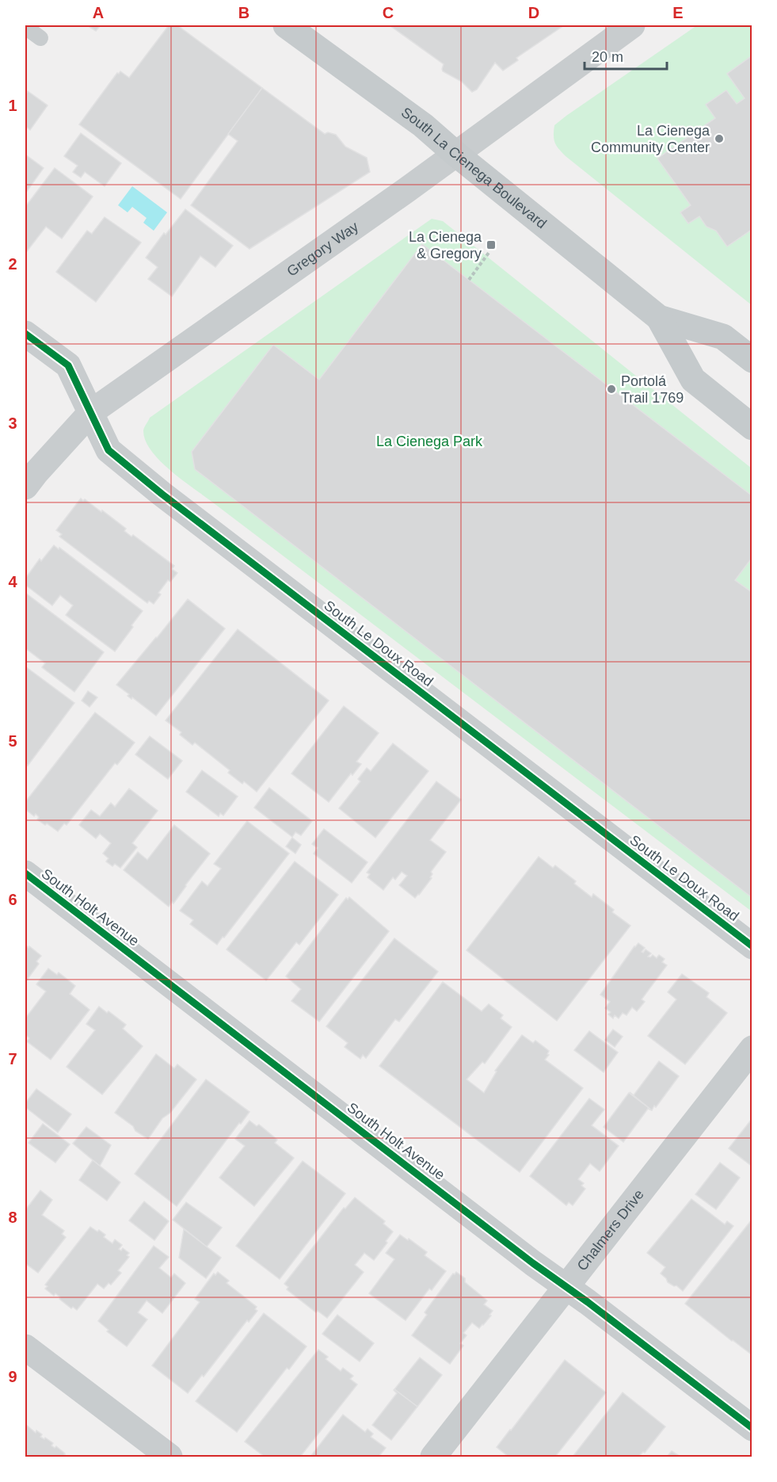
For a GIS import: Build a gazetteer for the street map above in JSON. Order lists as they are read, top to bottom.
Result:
{
  "streets": {
    "main road": ["South La Cienega Boulevard"],
    "street": [
      "Gregory Way",
      "South Le Doux Road",
      "South Holt Avenue",
      "Chalmers Drive"
    ]
  },
  "crossings": [
    ["South La Cienega Boulevard", "Gregory Way"],
    ["Gregory Way", "South Le Doux Road"],
    ["South Holt Avenue", "Chalmers Drive"]
  ],
  "parks": ["La Cienega Park"],
  "places": {
    "other": ["La Cienega Community Center", "Portolá Trail 1769"],
    "transit": ["La Cienega & Gregory"]
  },
  "scale_bar": "20 m",
  "grid": {
    "columns": [
      "A",
      "B",
      "C",
      "D",
      "E"
    ],
    "rows": [
      "1",
      "2",
      "3",
      "4",
      "5",
      "6",
      "7",
      "8",
      "9"
    ]
  }
}
